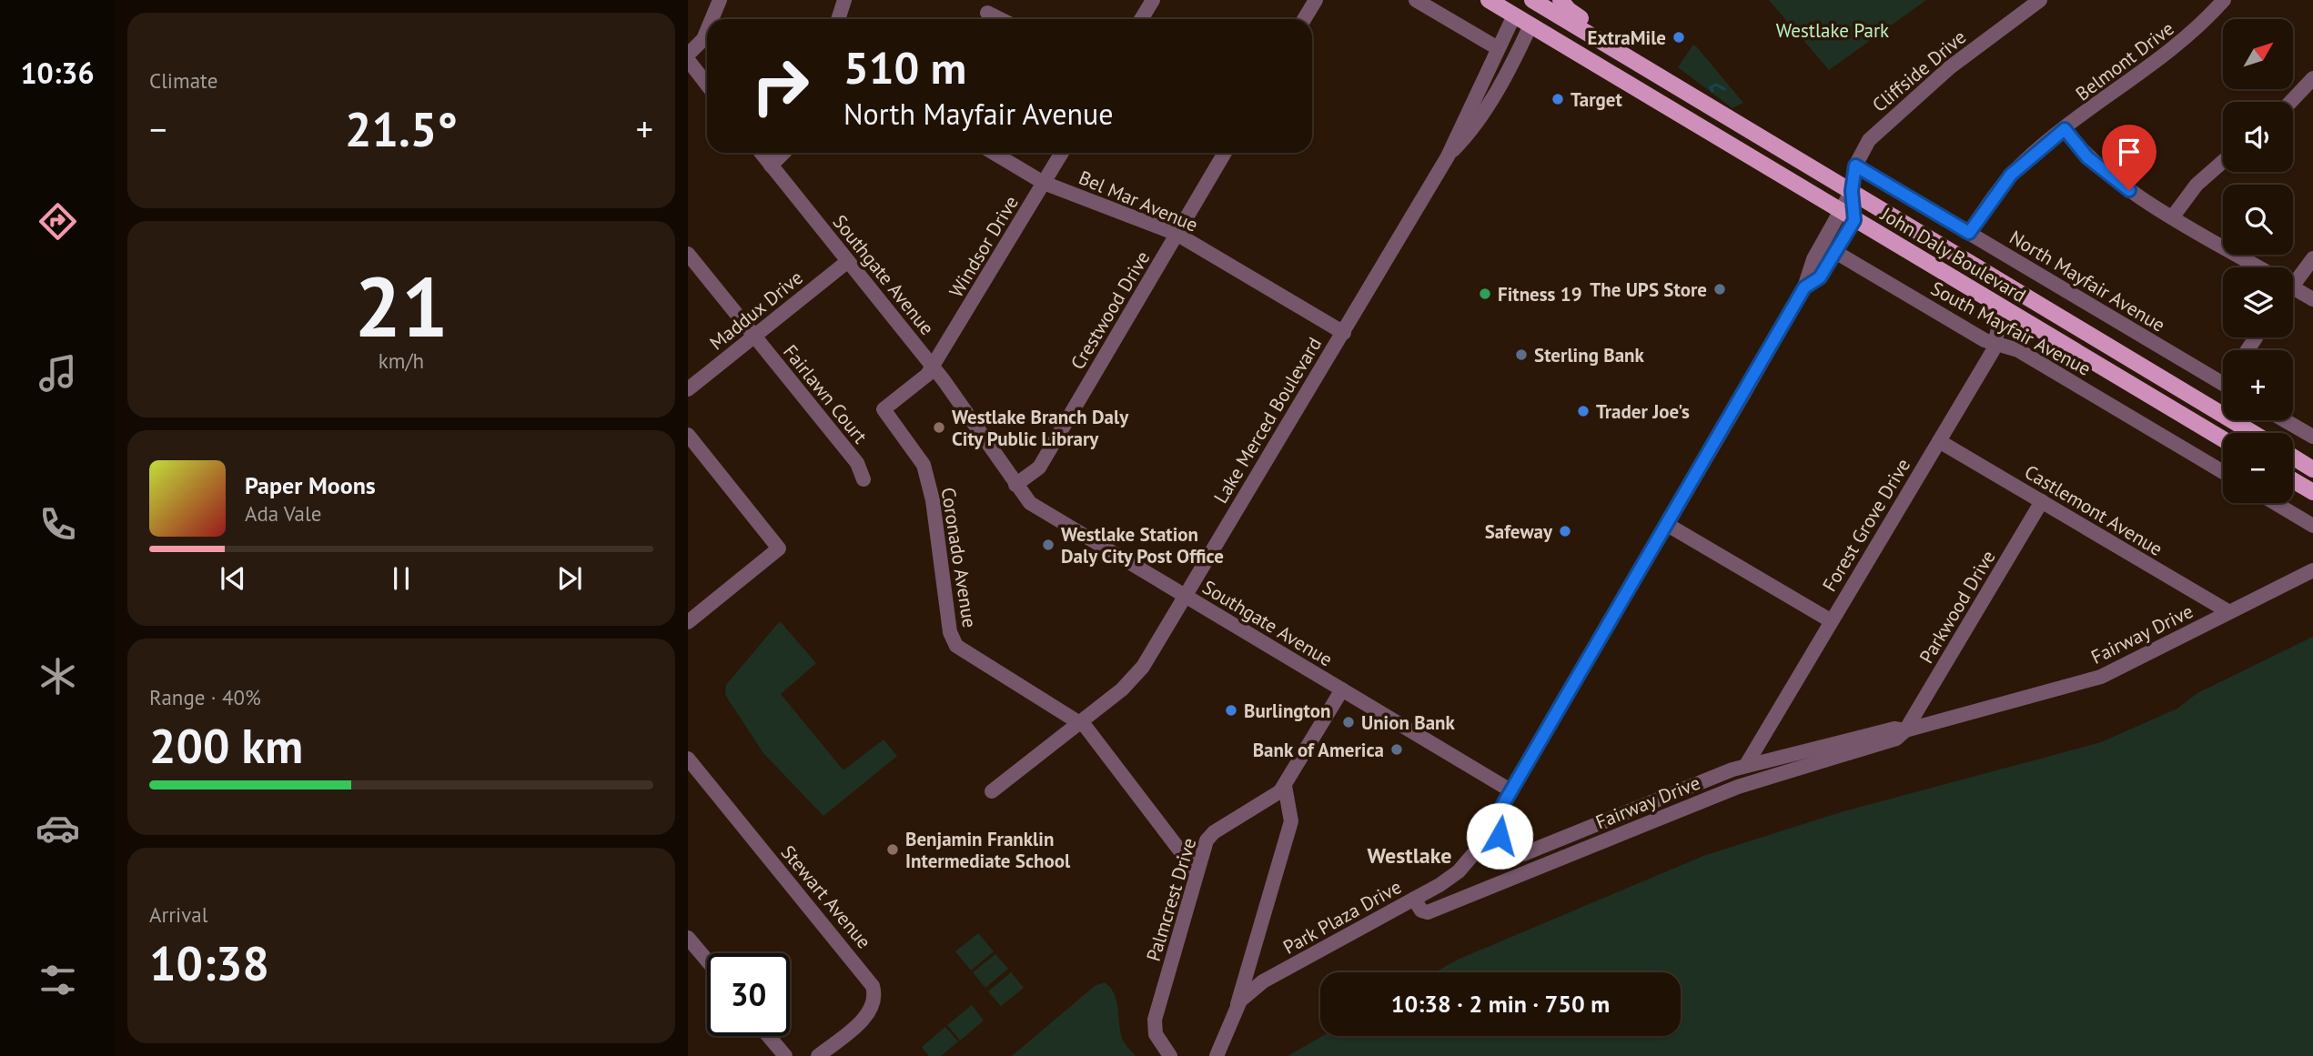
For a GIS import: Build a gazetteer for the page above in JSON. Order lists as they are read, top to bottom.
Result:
{
  "streets": {
    "main road": ["John Daly Boulevard", "Lake Merced Boulevard"],
    "street": [
      "Belmont Drive",
      "Cliffside Drive",
      "Bel Mar Avenue",
      "Windsor Drive",
      "Southgate Avenue",
      "North Mayfair Avenue",
      "Maddux Drive",
      "Crestwood Drive",
      "South Mayfair Avenue",
      "Fairlawn Court",
      "Castlemont Avenue",
      "Forest Grove Drive",
      "Coronado Avenue",
      "Parkwood Drive",
      "Fairway Drive",
      "Stewart Avenue",
      "Palmcrest Drive",
      "Park Plaza Drive"
    ]
  },
  "crossings": [
    ["Belmont Drive", "North Mayfair Avenue"],
    ["Cliffside Drive", "John Daly Boulevard"],
    ["Cliffside Drive", "North Mayfair Avenue"],
    ["Cliffside Drive", "Park Plaza Drive"],
    ["Bel Mar Avenue", "Windsor Drive"],
    ["Bel Mar Avenue", "Crestwood Drive"],
    ["Bel Mar Avenue", "Lake Merced Boulevard"],
    ["Windsor Drive", "Southgate Avenue"],
    ["Windsor Drive", "Coronado Avenue"],
    ["John Daly Boulevard", "Lake Merced Boulevard"],
    ["John Daly Boulevard", "Forest Grove Drive"],
    ["John Daly Boulevard", "Park Plaza Drive"],
    ["Southgate Avenue", "Maddux Drive"],
    ["Southgate Avenue", "Crestwood Drive"],
    ["Southgate Avenue", "Lake Merced Boulevard"],
    ["Southgate Avenue", "Coronado Avenue"],
    ["Southgate Avenue", "Palmcrest Drive"],
    ["Southgate Avenue", "Park Plaza Drive"],
    ["Maddux Drive", "Fairlawn Court"],
    ["South Mayfair Avenue", "Forest Grove Drive"],
    ["South Mayfair Avenue", "Park Plaza Drive"],
    ["Lake Merced Boulevard", "Coronado Avenue"],
    ["Castlemont Avenue", "Forest Grove Drive"],
    ["Castlemont Avenue", "Parkwood Drive"],
    ["Castlemont Avenue", "Fairway Drive"],
    ["Forest Grove Drive", "Fairway Drive"],
    ["Coronado Avenue", "Palmcrest Drive"],
    ["Parkwood Drive", "Fairway Drive"],
    ["Fairway Drive", "Park Plaza Drive"]
  ],
  "districts": ["Westlake"],
  "parks": ["Westlake Park"],
  "places": [
    "ExtraMile",
    "Target",
    "The UPS Store",
    "Fitness 19",
    "Sterling Bank",
    "Trader Joe's",
    "Westlake Branch Daly City Public Library",
    "Safeway",
    "Westlake Station Daly City Post Office",
    "Burlington",
    "Union Bank",
    "Bank of America",
    "Benjamin Franklin Intermediate School"
  ],
  "north": "top right",
  "page": {
    "tabs": "10:36",
    "tile": [
      "Climate",
      ["21", "km/h"],
      ["Range · 40%", "200 km"],
      ["Arrival", "10:38"]
    ],
    "map_buttons": ["+", "−"],
    "turn": ["510 m", "North Mayfair Avenue"],
    "heat": ["−", "21.5°", "+"],
    "song": ["Paper Moons", "Ada Vale"],
    "limit": "30",
    "trip": "10:38 · 2 min · 750 m"
  }
}
